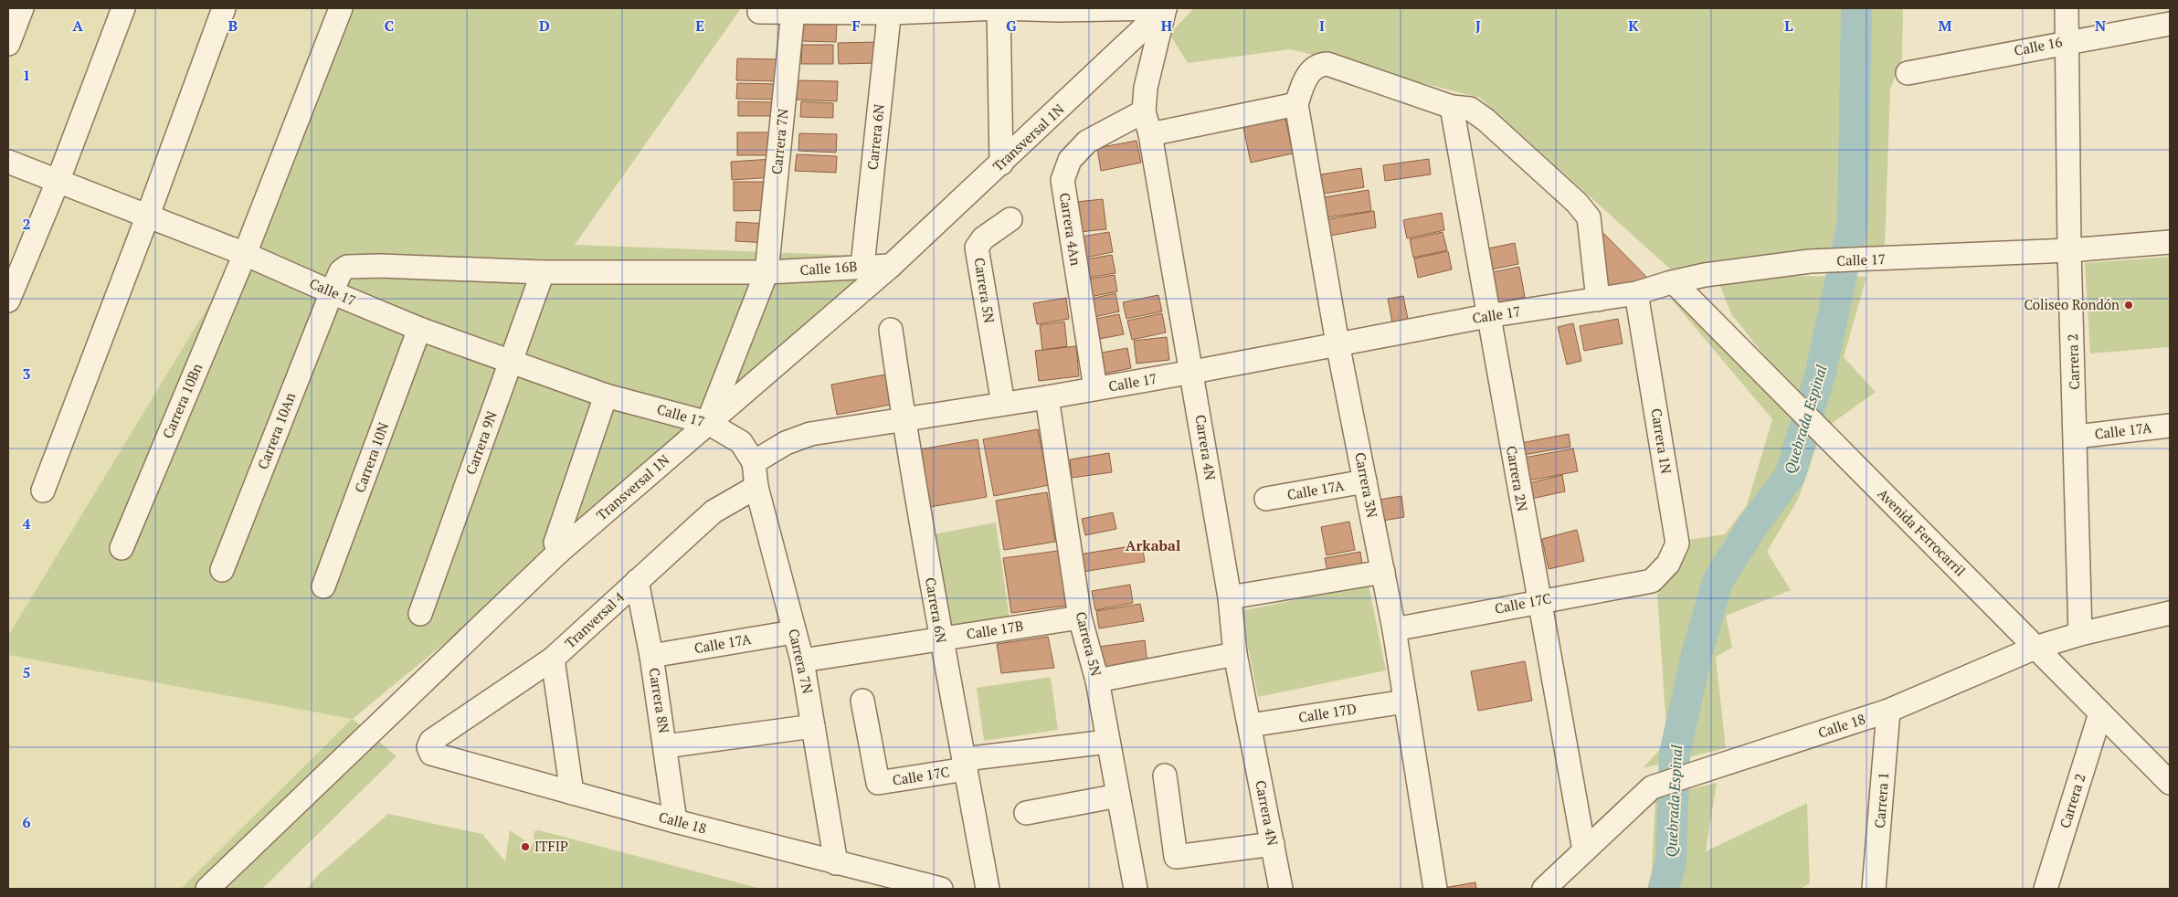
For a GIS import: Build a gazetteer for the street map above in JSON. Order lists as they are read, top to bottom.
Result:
{
  "streets": {
    "street": [
      "Calle 16",
      "Carrera 6N",
      "Transversal 1N",
      "Carrera 7N",
      "Carrera 4An",
      "Calle 17",
      "Calle 16B",
      "Carrera 5N",
      "Carrera 2",
      "Carrera 10Bn",
      "Carrera 10An",
      "Calle 17A",
      "Carrera 1N",
      "Carrera 9N",
      "Carrera 4N",
      "Carrera 10N",
      "Carrera 2N",
      "Carrera 3N",
      "Avenida Ferrocarril",
      "Calle 17C",
      "Tranversal 4",
      "Calle 17B",
      "Carrera 8N",
      "Calle 17D",
      "Calle 18",
      "Carrera 1"
    ]
  },
  "crossings": [
    ["Calle 16", "Carrera 2"],
    ["Carrera 6N", "Calle 17"],
    ["Carrera 6N", "Calle 16B"],
    ["Carrera 6N", "Calle 17C"],
    ["Carrera 6N", "Calle 17B"],
    ["Transversal 1N", "Carrera 7N"],
    ["Transversal 1N", "Calle 17"],
    ["Transversal 1N", "Calle 16B"],
    ["Transversal 1N", "Carrera 4N"],
    ["Carrera 7N", "Calle 17"],
    ["Carrera 7N", "Calle 16B"],
    ["Carrera 7N", "Calle 17A"],
    ["Carrera 7N", "Tranversal 4"],
    ["Carrera 7N", "Calle 17B"],
    ["Carrera 7N", "Calle 18"],
    ["Carrera 4An", "Calle 17"],
    ["Carrera 4An", "Carrera 4N"],
    ["Calle 17", "Carrera 5N"],
    ["Calle 17", "Carrera 2"],
    ["Calle 17", "Carrera 10Bn"],
    ["Calle 17", "Carrera 10An"],
    ["Calle 17", "Carrera 1N"],
    ["Calle 17", "Carrera 9N"],
    ["Calle 17", "Carrera 4N"],
    ["Calle 17", "Carrera 10N"],
    ["Calle 17", "Carrera 2N"],
    ["Calle 17", "Carrera 3N"],
    ["Calle 17", "Avenida Ferrocarril"],
    ["Calle 16B", "Carrera 10An"],
    ["Calle 16B", "Carrera 9N"],
    ["Carrera 5N", "Calle 17C"],
    ["Carrera 5N", "Calle 17B"],
    ["Carrera 2", "Calle 17A"],
    ["Carrera 2", "Avenida Ferrocarril"],
    ["Carrera 2", "Calle 18"],
    ["Carrera 10An", "Carrera 9N"],
    ["Calle 17A", "Carrera 3N"],
    ["Calle 17A", "Carrera 8N"],
    ["Carrera 1N", "Calle 17C"],
    ["Carrera 4N", "Calle 17D"],
    ["Carrera 2N", "Carrera 3N"],
    ["Carrera 2N", "Calle 17C"],
    ["Carrera 2N", "Calle 18"],
    ["Carrera 3N", "Calle 17C"],
    ["Carrera 3N", "Calle 17D"],
    ["Avenida Ferrocarril", "Calle 18"],
    ["Tranversal 4", "Carrera 8N"],
    ["Tranversal 4", "Calle 18"],
    ["Carrera 8N", "Calle 18"],
    ["Calle 18", "Carrera 1"]
  ],
  "districts": ["Arkabal"],
  "water": ["Quebrada Espinal"],
  "places": ["Coliseo Rondón", "ITFIP"],
  "grid": {
    "columns": [
      "A",
      "B",
      "C",
      "D",
      "E",
      "F",
      "G",
      "H",
      "I",
      "J",
      "K",
      "L",
      "M",
      "N"
    ],
    "rows": [
      "1",
      "2",
      "3",
      "4",
      "5",
      "6"
    ]
  }
}
